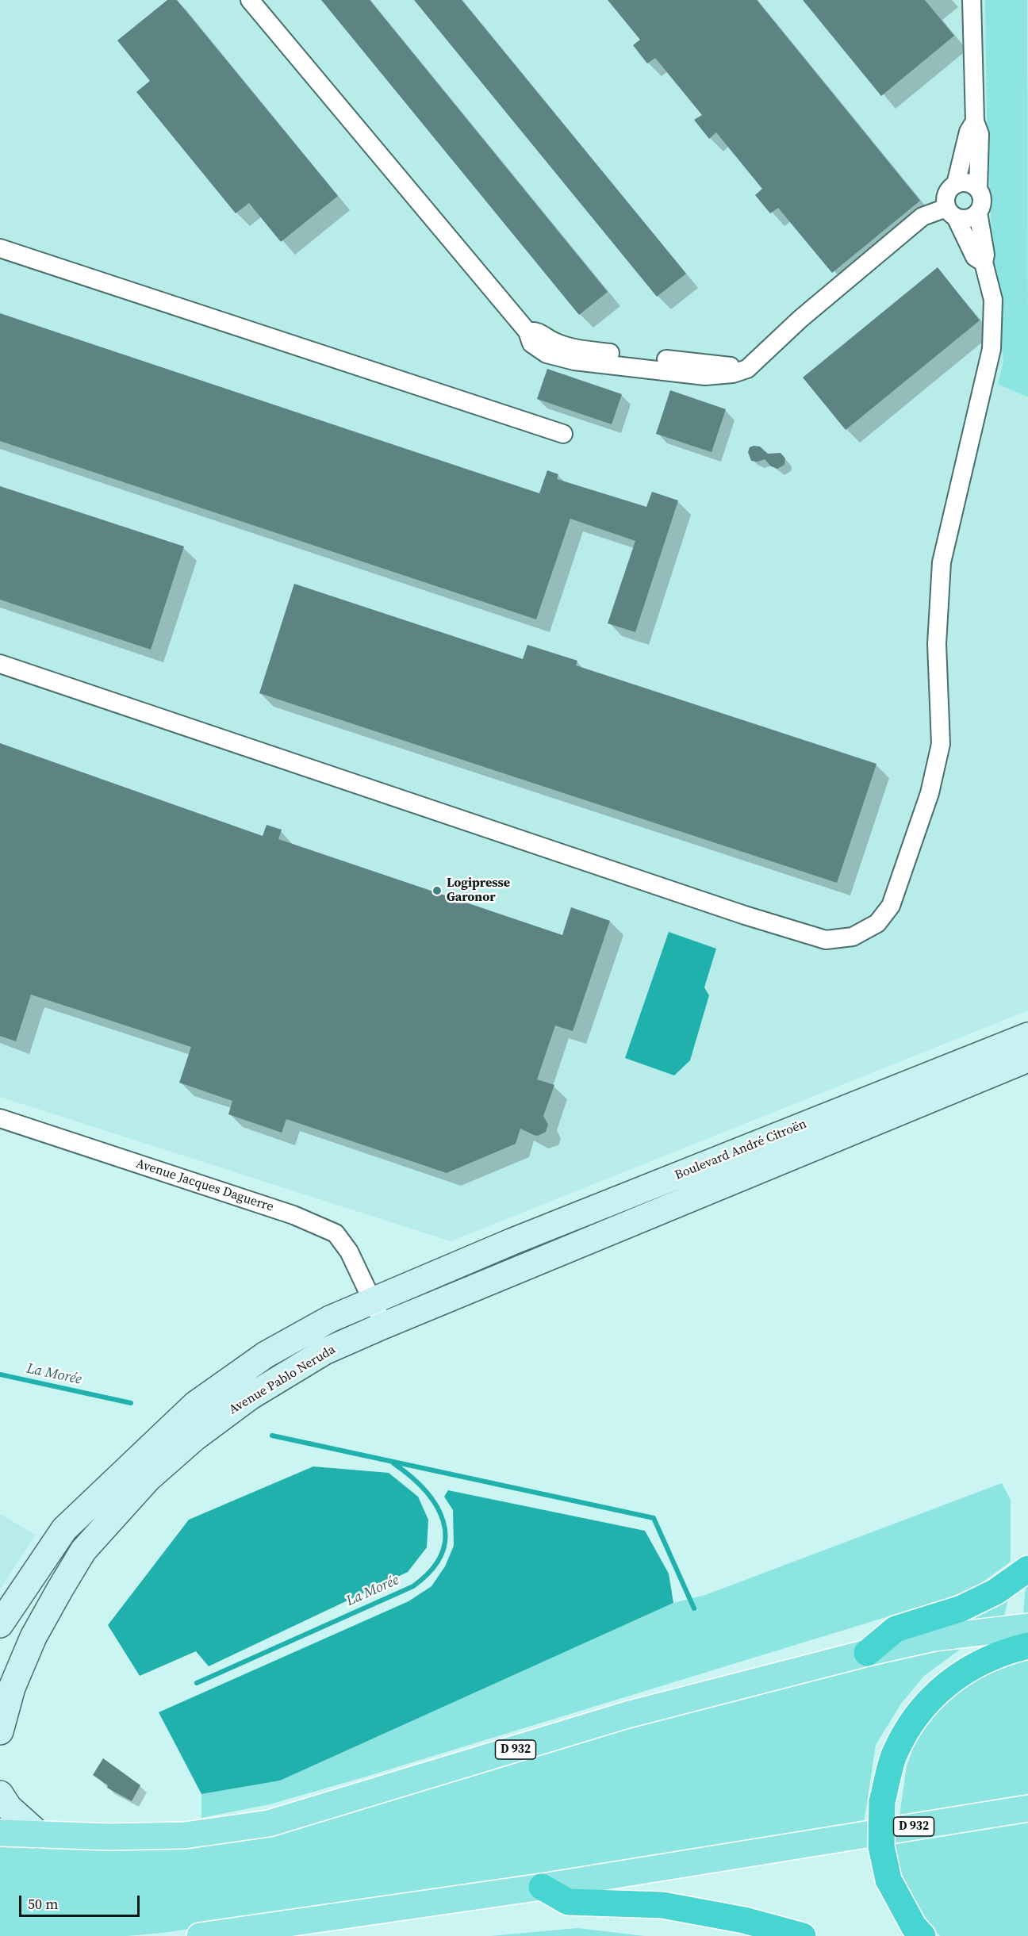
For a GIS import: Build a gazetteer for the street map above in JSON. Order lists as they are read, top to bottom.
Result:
{
  "streets": {
    "main road": ["Boulevard André Citroën", "Avenue Pablo Neruda", "D 932"],
    "street": ["Avenue Jacques Daguerre"]
  },
  "crossings": [
    ["Boulevard André Citroën", "Avenue Pablo Neruda"],
    ["Avenue Jacques Daguerre", "Avenue Pablo Neruda"]
  ],
  "water": ["La Morée"],
  "places": ["Logipresse Garonor"],
  "scale_bar": "50 m"
}
